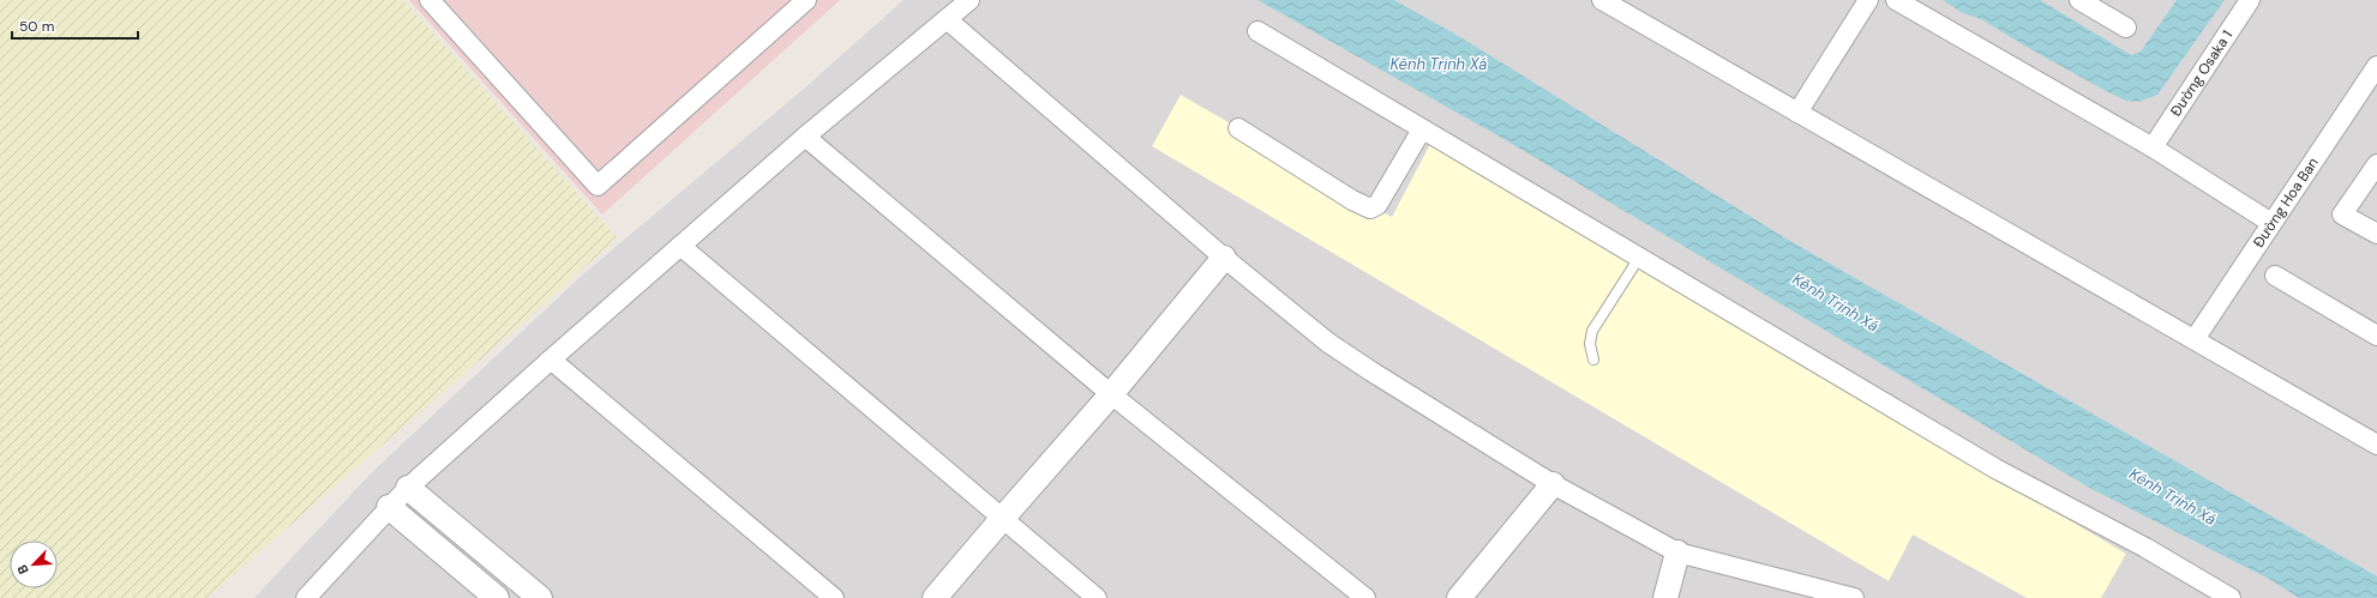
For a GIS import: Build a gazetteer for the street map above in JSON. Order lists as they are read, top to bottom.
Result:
{
  "streets": {
    "street": ["Đường Osaka 1", "Đường Hoa Ban"]
  },
  "water": ["Kênh Trịnh Xá"],
  "scale_bar": "50 m",
  "north": "bottom left"
}
